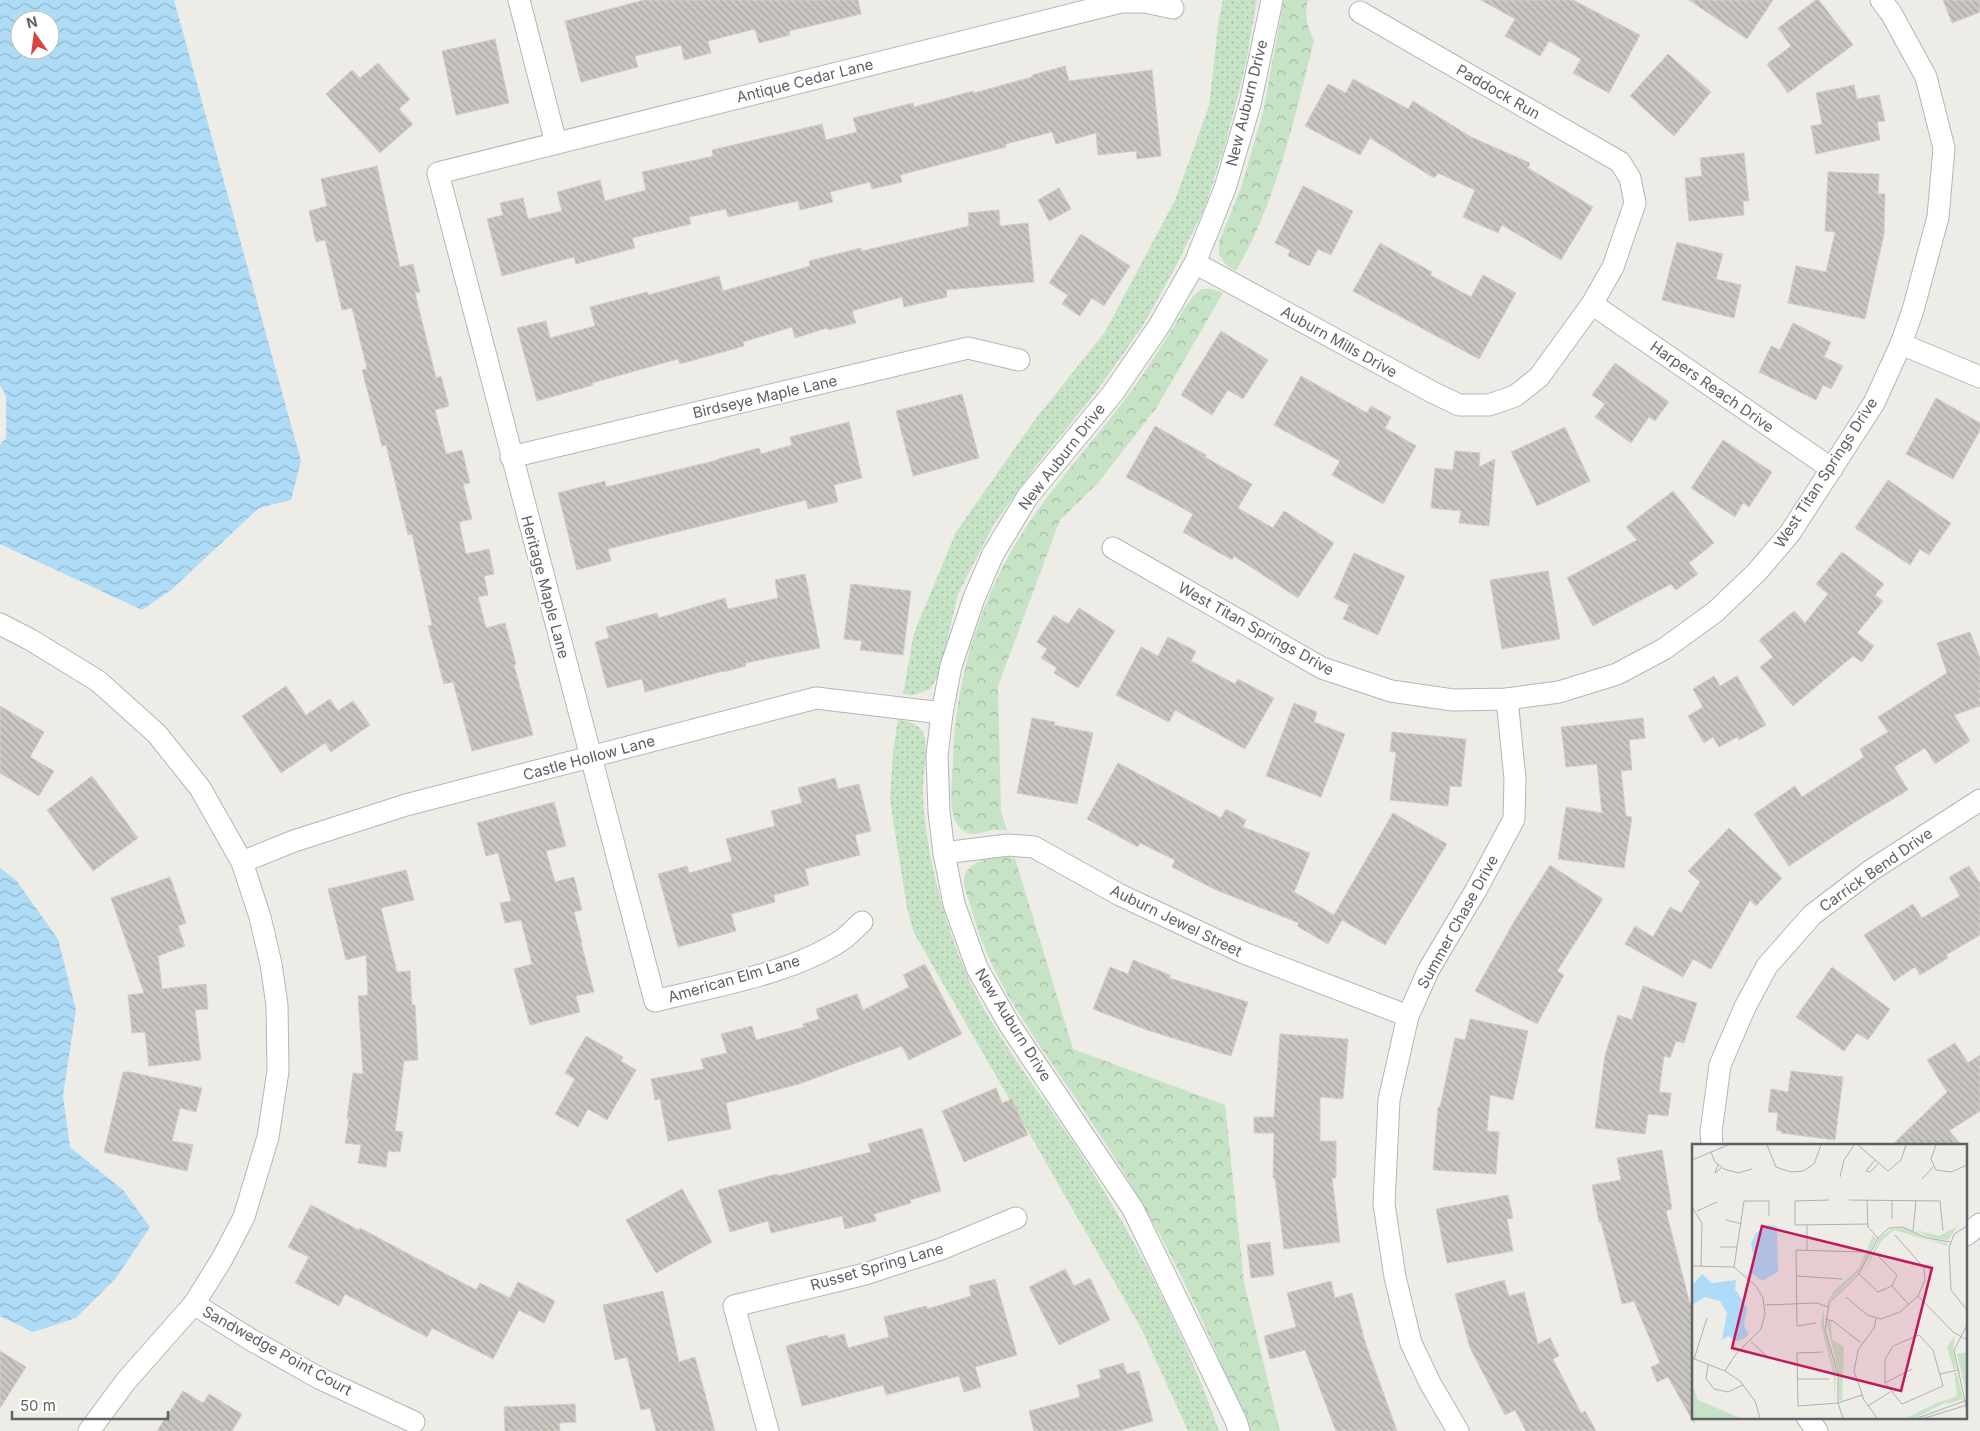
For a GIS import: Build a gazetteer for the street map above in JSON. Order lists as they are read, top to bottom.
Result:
{
  "streets": {
    "street": [
      "Antique Cedar Lane",
      "Paddock Run",
      "New Auburn Drive",
      "Auburn Mills Drive",
      "Harpers Reach Drive",
      "Birdseye Maple Lane",
      "West Titan Springs Drive",
      "Heritage Maple Lane",
      "Castle Hollow Lane",
      "Carrick Bend Drive",
      "Auburn Jewel Street",
      "Summer Chase Drive",
      "American Elm Lane",
      "Russet Spring Lane",
      "Sandwedge Point Court"
    ]
  },
  "crossings": [
    ["Antique Cedar Lane", "Heritage Maple Lane"],
    ["Paddock Run", "Auburn Mills Drive"],
    ["New Auburn Drive", "Auburn Mills Drive"],
    ["New Auburn Drive", "Castle Hollow Lane"],
    ["New Auburn Drive", "Auburn Jewel Street"],
    ["Auburn Mills Drive", "Harpers Reach Drive"],
    ["Harpers Reach Drive", "West Titan Springs Drive"],
    ["Birdseye Maple Lane", "Heritage Maple Lane"],
    ["West Titan Springs Drive", "Summer Chase Drive"],
    ["Heritage Maple Lane", "Castle Hollow Lane"],
    ["Heritage Maple Lane", "American Elm Lane"],
    ["Auburn Jewel Street", "Summer Chase Drive"]
  ],
  "scale_bar": "50 m",
  "north": "top"
}
